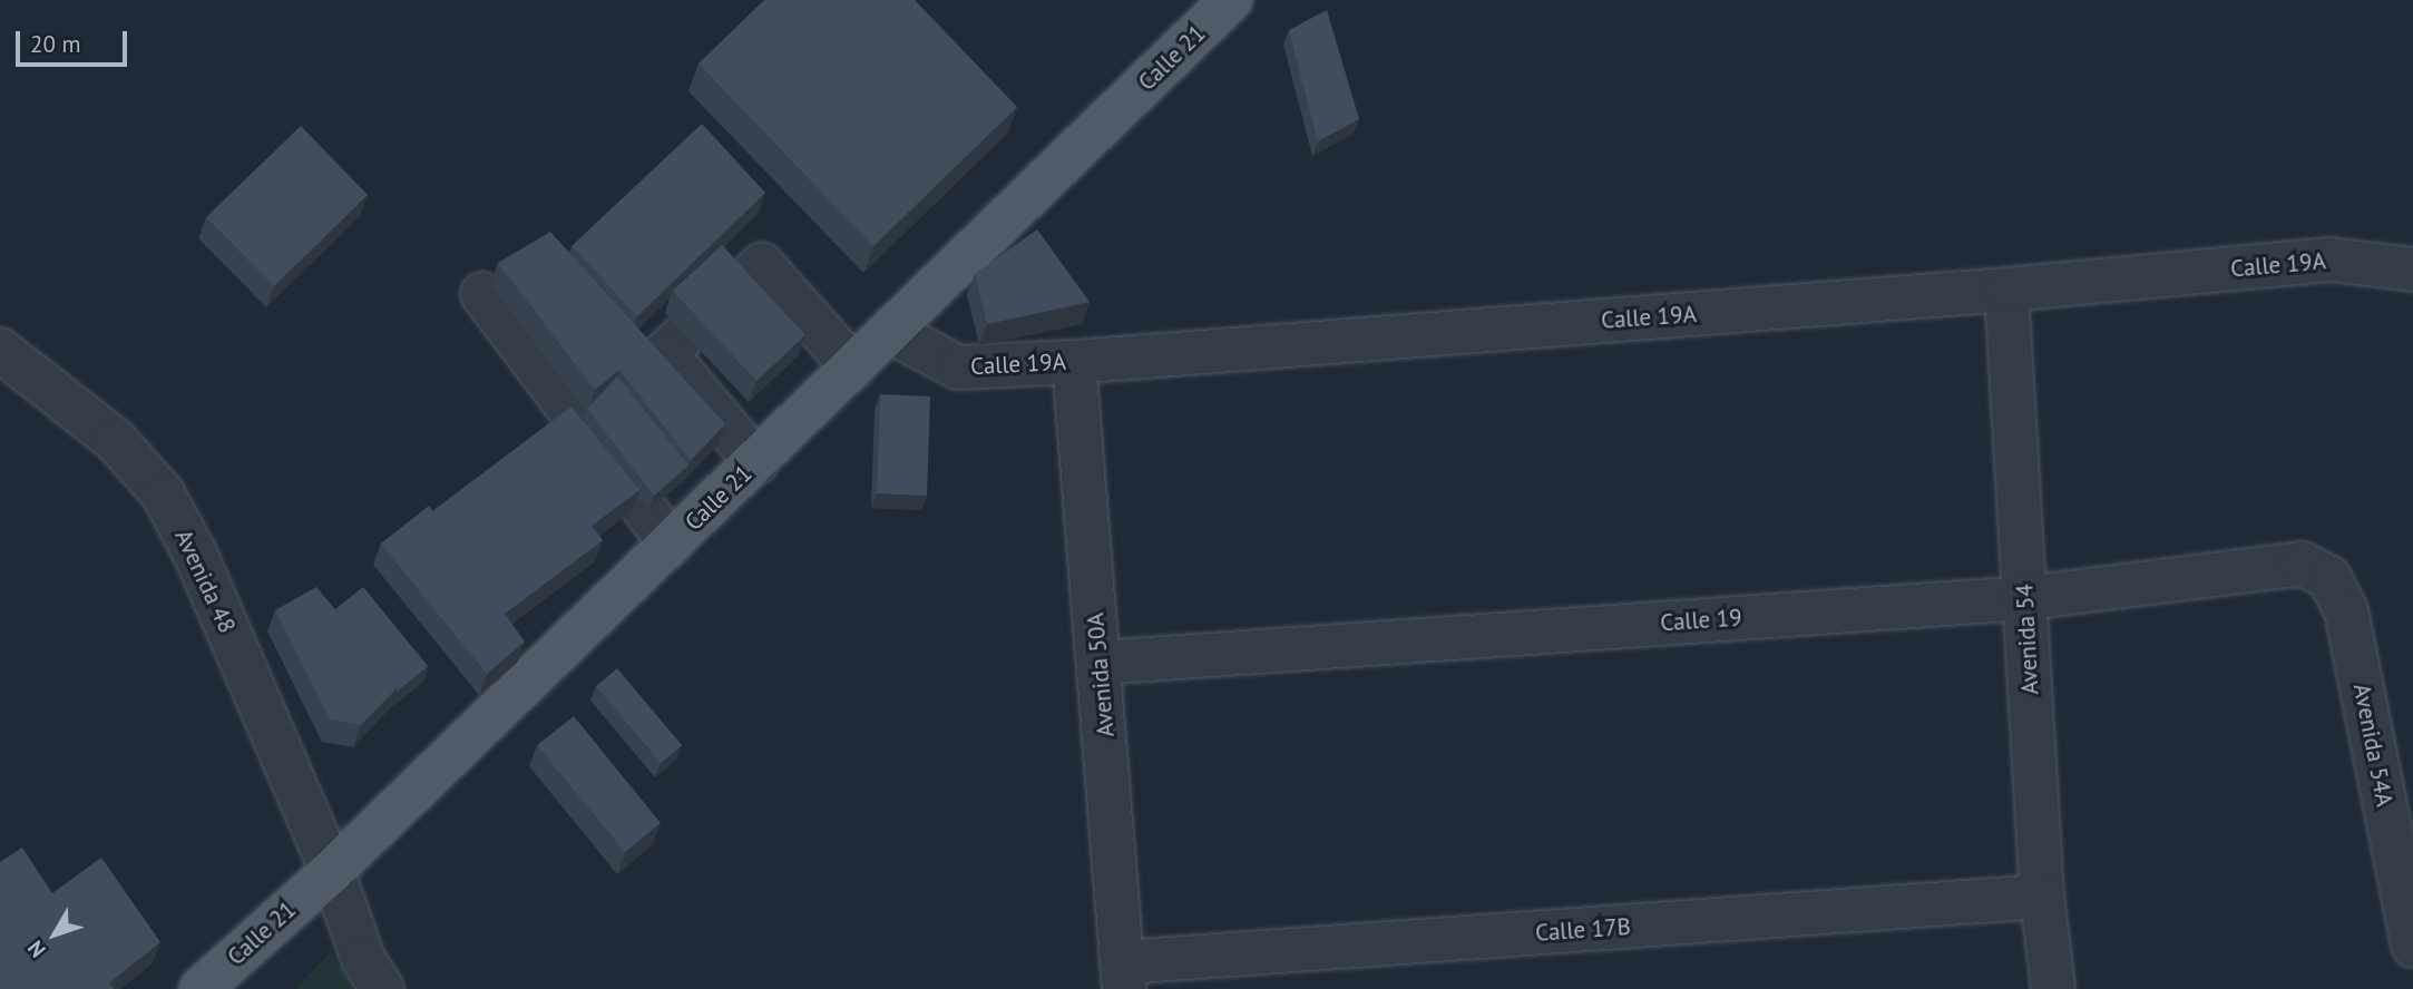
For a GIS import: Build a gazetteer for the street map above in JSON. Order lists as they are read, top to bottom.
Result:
{
  "streets": {
    "main road": ["Calle 21"],
    "street": [
      "Calle 19A",
      "Avenida 48",
      "Calle 19",
      "Avenida 54",
      "Avenida 50A",
      "Avenida 54A",
      "Calle 17B"
    ]
  },
  "crossings": [
    ["Calle 21", "Calle 19A"],
    ["Calle 21", "Avenida 48"],
    ["Calle 19A", "Avenida 54"],
    ["Calle 19A", "Avenida 50A"],
    ["Calle 19", "Avenida 54"],
    ["Calle 19", "Avenida 50A"],
    ["Calle 19", "Avenida 54A"],
    ["Avenida 54", "Calle 17B"],
    ["Avenida 50A", "Calle 17B"]
  ],
  "scale_bar": "20 m",
  "north": "bottom left"
}
